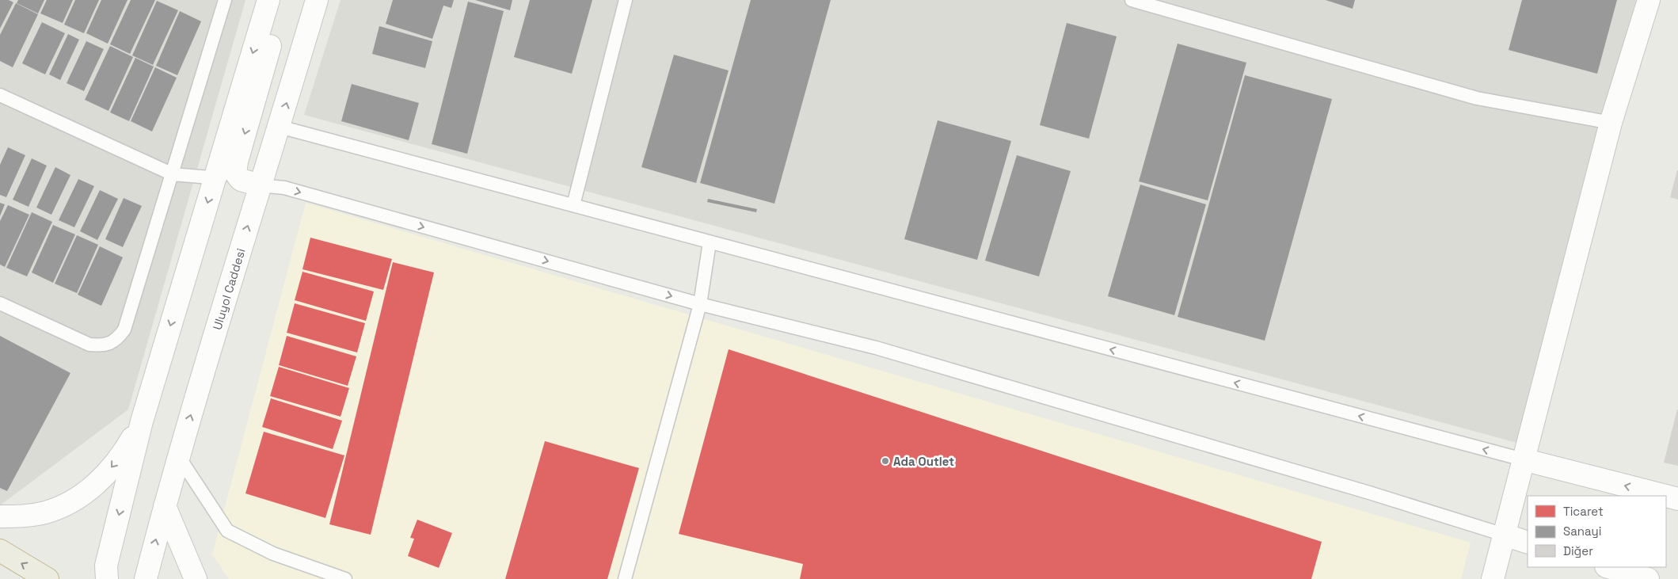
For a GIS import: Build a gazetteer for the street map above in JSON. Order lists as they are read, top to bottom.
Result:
{
  "streets": {
    "main road": ["Uluyol Caddesi"]
  },
  "places": ["Ada Outlet"],
  "legend": ["Ticaret", "Sanayi", "Diğer"]
}
